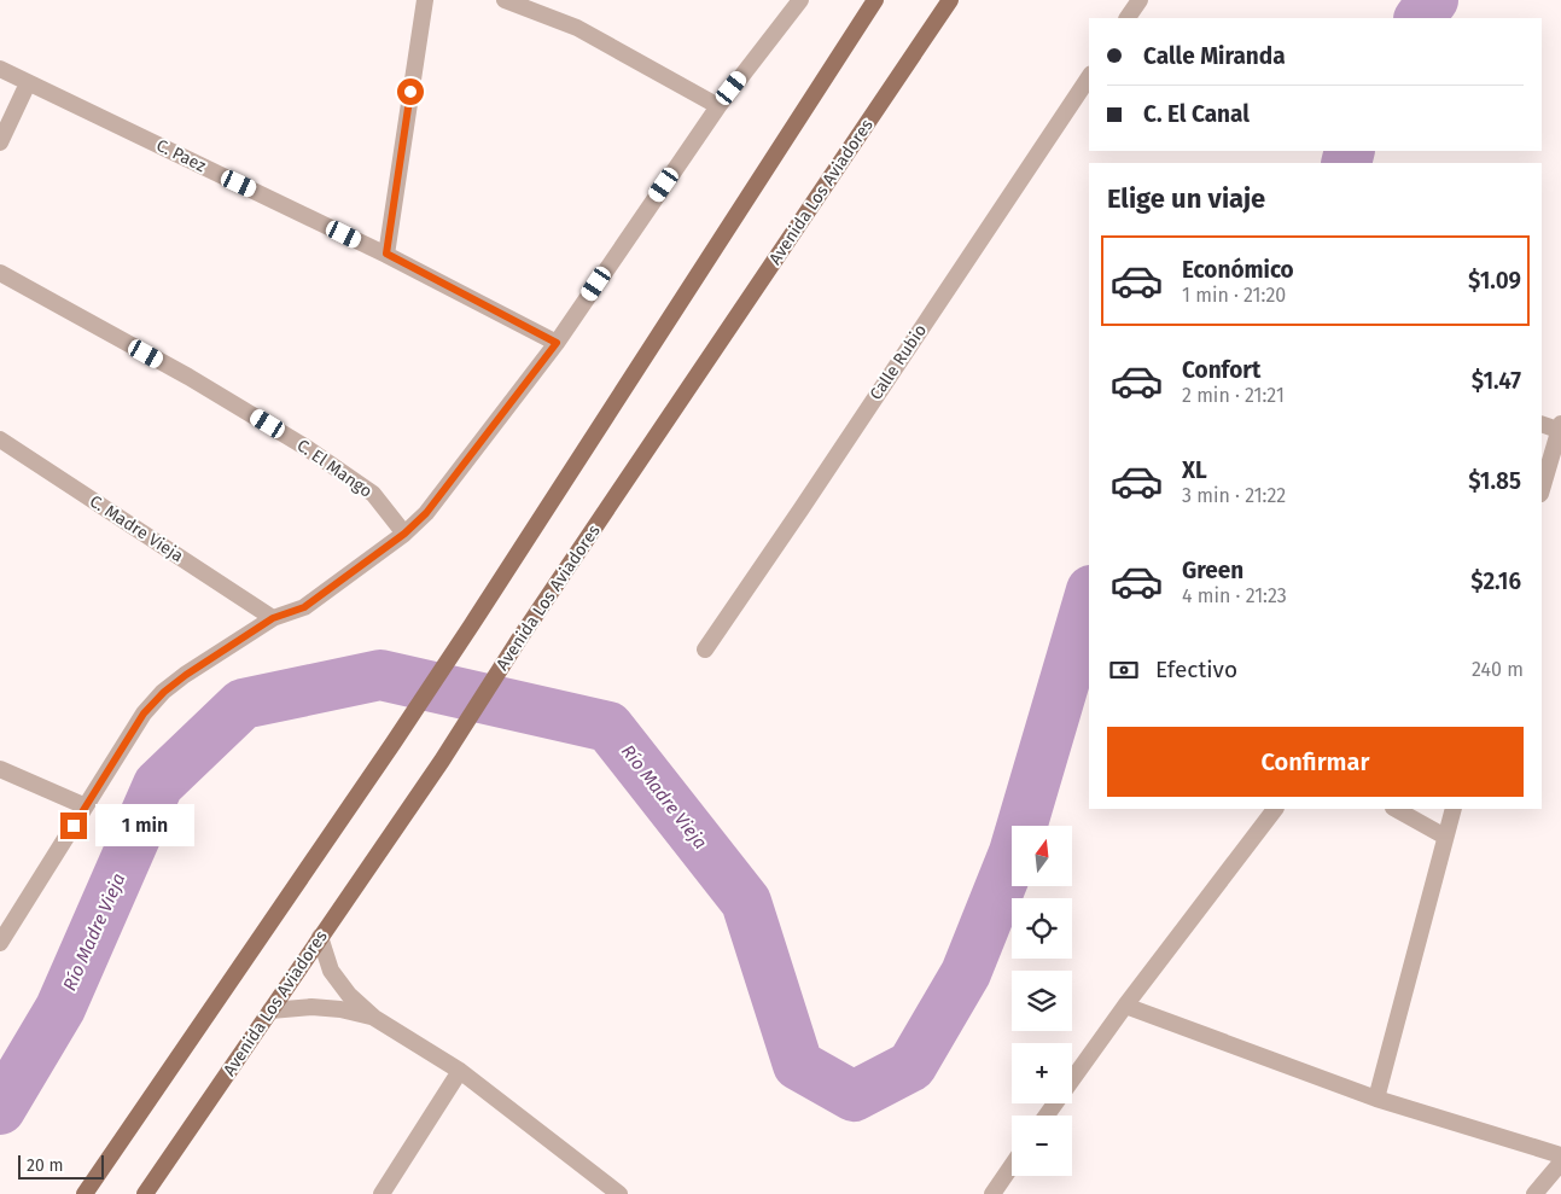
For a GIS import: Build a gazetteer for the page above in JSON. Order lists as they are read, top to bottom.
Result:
{
  "streets": {
    "main road": ["Avenida Los Aviadores"],
    "street": [
      "C. Paez",
      "Calle Rubio",
      "C. El Mango",
      "C. Madre Vieja"
    ]
  },
  "water": ["Río Madre Vieja"],
  "scale_bar": "20 m",
  "north": "top",
  "page": {
    "banner": ["Calle Miranda", "C. El Canal"],
    "heading": "Elige un viaje",
    "list": [
      {
        "name": "Económico",
        "note": "1 min · 21:20",
        "value": "$1.09"
      },
      {
        "name": "Confort",
        "note": "2 min · 21:21",
        "value": "$1.47"
      },
      {
        "name": "XL",
        "note": "3 min · 21:22",
        "value": "$1.85"
      },
      {
        "name": "Green",
        "note": "4 min · 21:23",
        "value": "$2.16"
      }
    ],
    "pay": ["Efectivo", "240 m"],
    "buttons": "Confirmar",
    "bubble": "1 min",
    "map_buttons": ["+", "−"],
    "scale": "20 m"
  }
}
